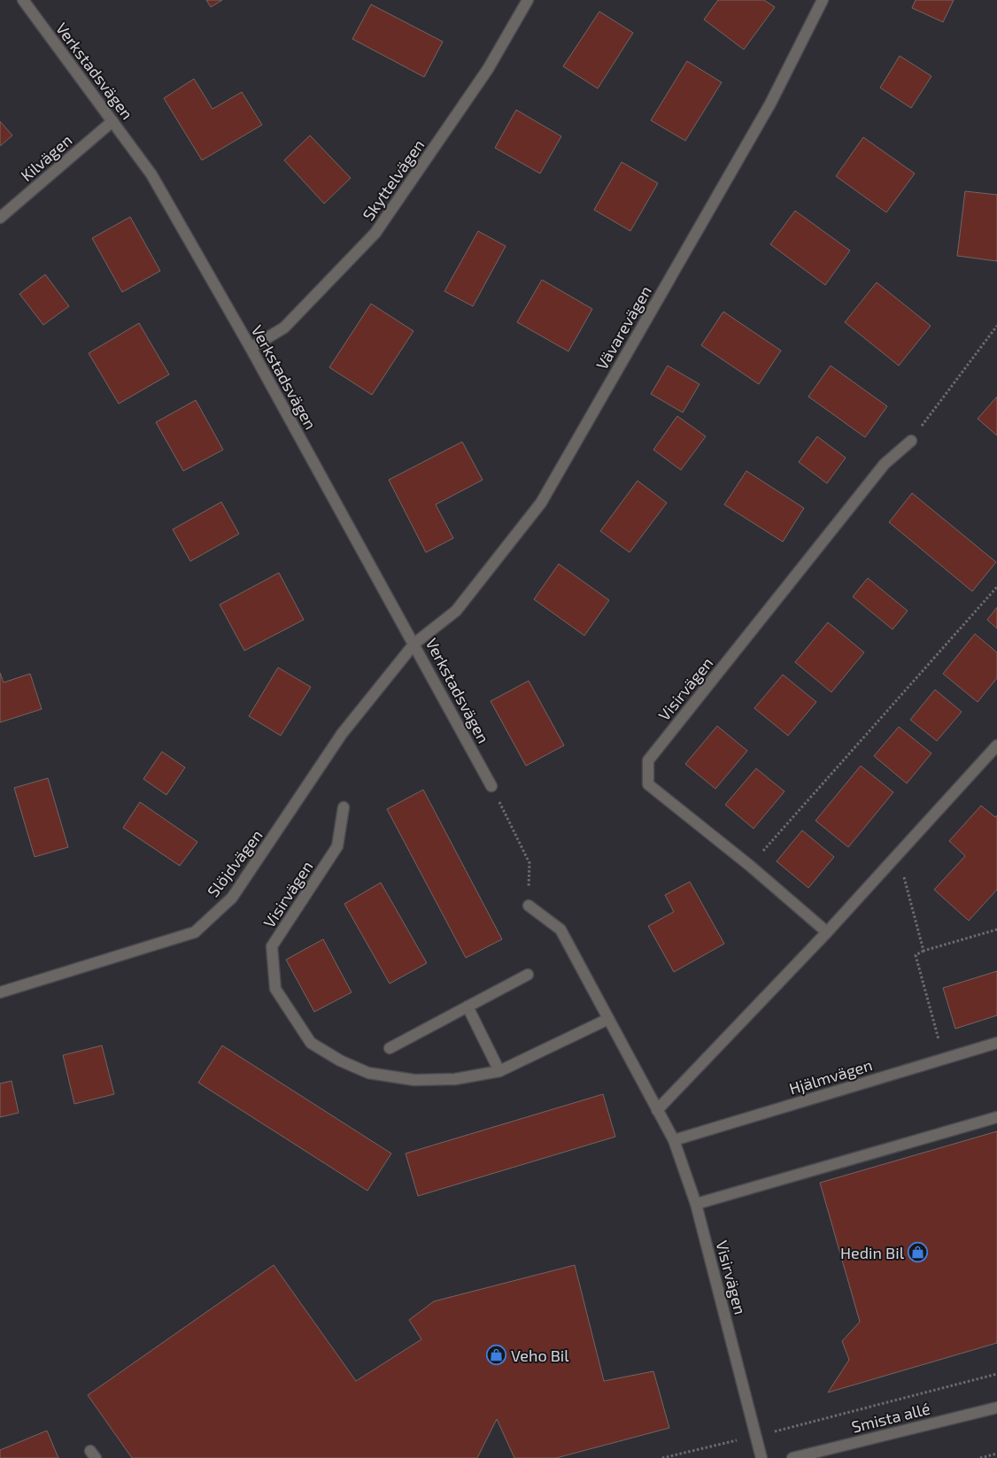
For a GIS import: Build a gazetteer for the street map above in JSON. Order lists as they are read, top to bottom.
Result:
{
  "streets": {
    "street": [
      "Verkstadsvägen",
      "Kilvägen",
      "Skyttelvägen",
      "Vävarevägen",
      "Visirvägen",
      "Slöjdvägen",
      "Hjälmvägen",
      "Smista allé"
    ]
  },
  "crossings": [
    ["Verkstadsvägen", "Kilvägen"],
    ["Verkstadsvägen", "Skyttelvägen"],
    ["Verkstadsvägen", "Vävarevägen"],
    ["Verkstadsvägen", "Slöjdvägen"],
    ["Vävarevägen", "Slöjdvägen"],
    ["Visirvägen", "Hjälmvägen"]
  ],
  "places": {
    "shop": ["Hedin Bil", "Veho Bil"]
  }
}
